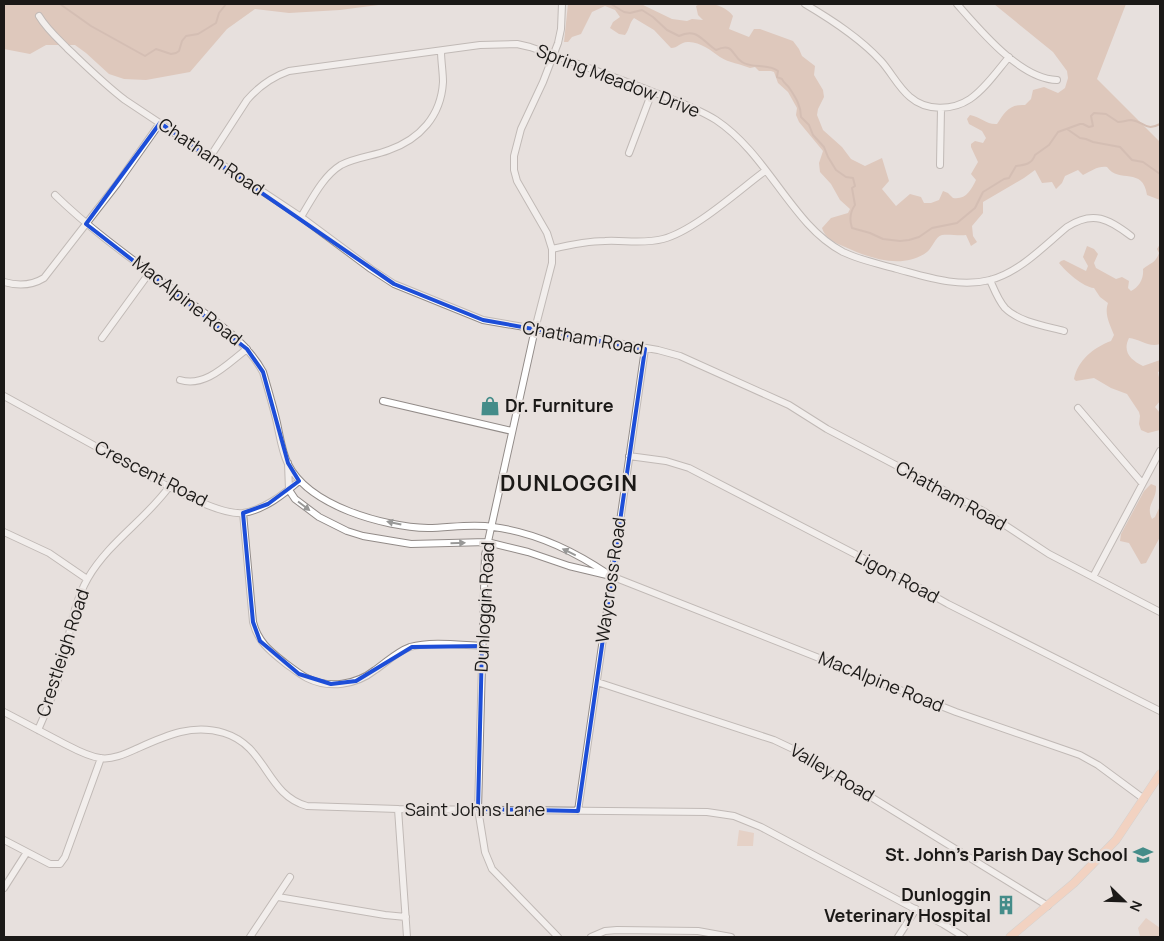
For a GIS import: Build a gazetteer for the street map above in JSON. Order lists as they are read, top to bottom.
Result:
{
  "streets": {
    "street": [
      "Spring Meadow Drive",
      "Chatham Road",
      "MacAlpine Road",
      "Crescent Road",
      "Ligon Road",
      "Waycross Road",
      "Dunloggin Road",
      "Crestleigh Road",
      "Valley Road",
      "Saint Johns Lane"
    ]
  },
  "crossings": [
    ["Spring Meadow Drive", "Chatham Road"],
    ["Spring Meadow Drive", "Dunloggin Road"],
    ["Chatham Road", "Waycross Road"],
    ["Chatham Road", "Dunloggin Road"],
    ["MacAlpine Road", "Crescent Road"],
    ["MacAlpine Road", "Waycross Road"],
    ["MacAlpine Road", "Dunloggin Road"],
    ["Crescent Road", "Crestleigh Road"],
    ["Ligon Road", "Waycross Road"],
    ["Waycross Road", "Valley Road"],
    ["Waycross Road", "Saint Johns Lane"],
    ["Dunloggin Road", "Saint Johns Lane"],
    ["Crestleigh Road", "Saint Johns Lane"]
  ],
  "districts": ["DUNLOGGIN"],
  "places": {
    "shop": ["Dr. Furniture"],
    "school or university": ["St. John's Parish Day School"],
    "building": ["Dunloggin Veterinary Hospital"]
  },
  "north": "bottom right"
}
